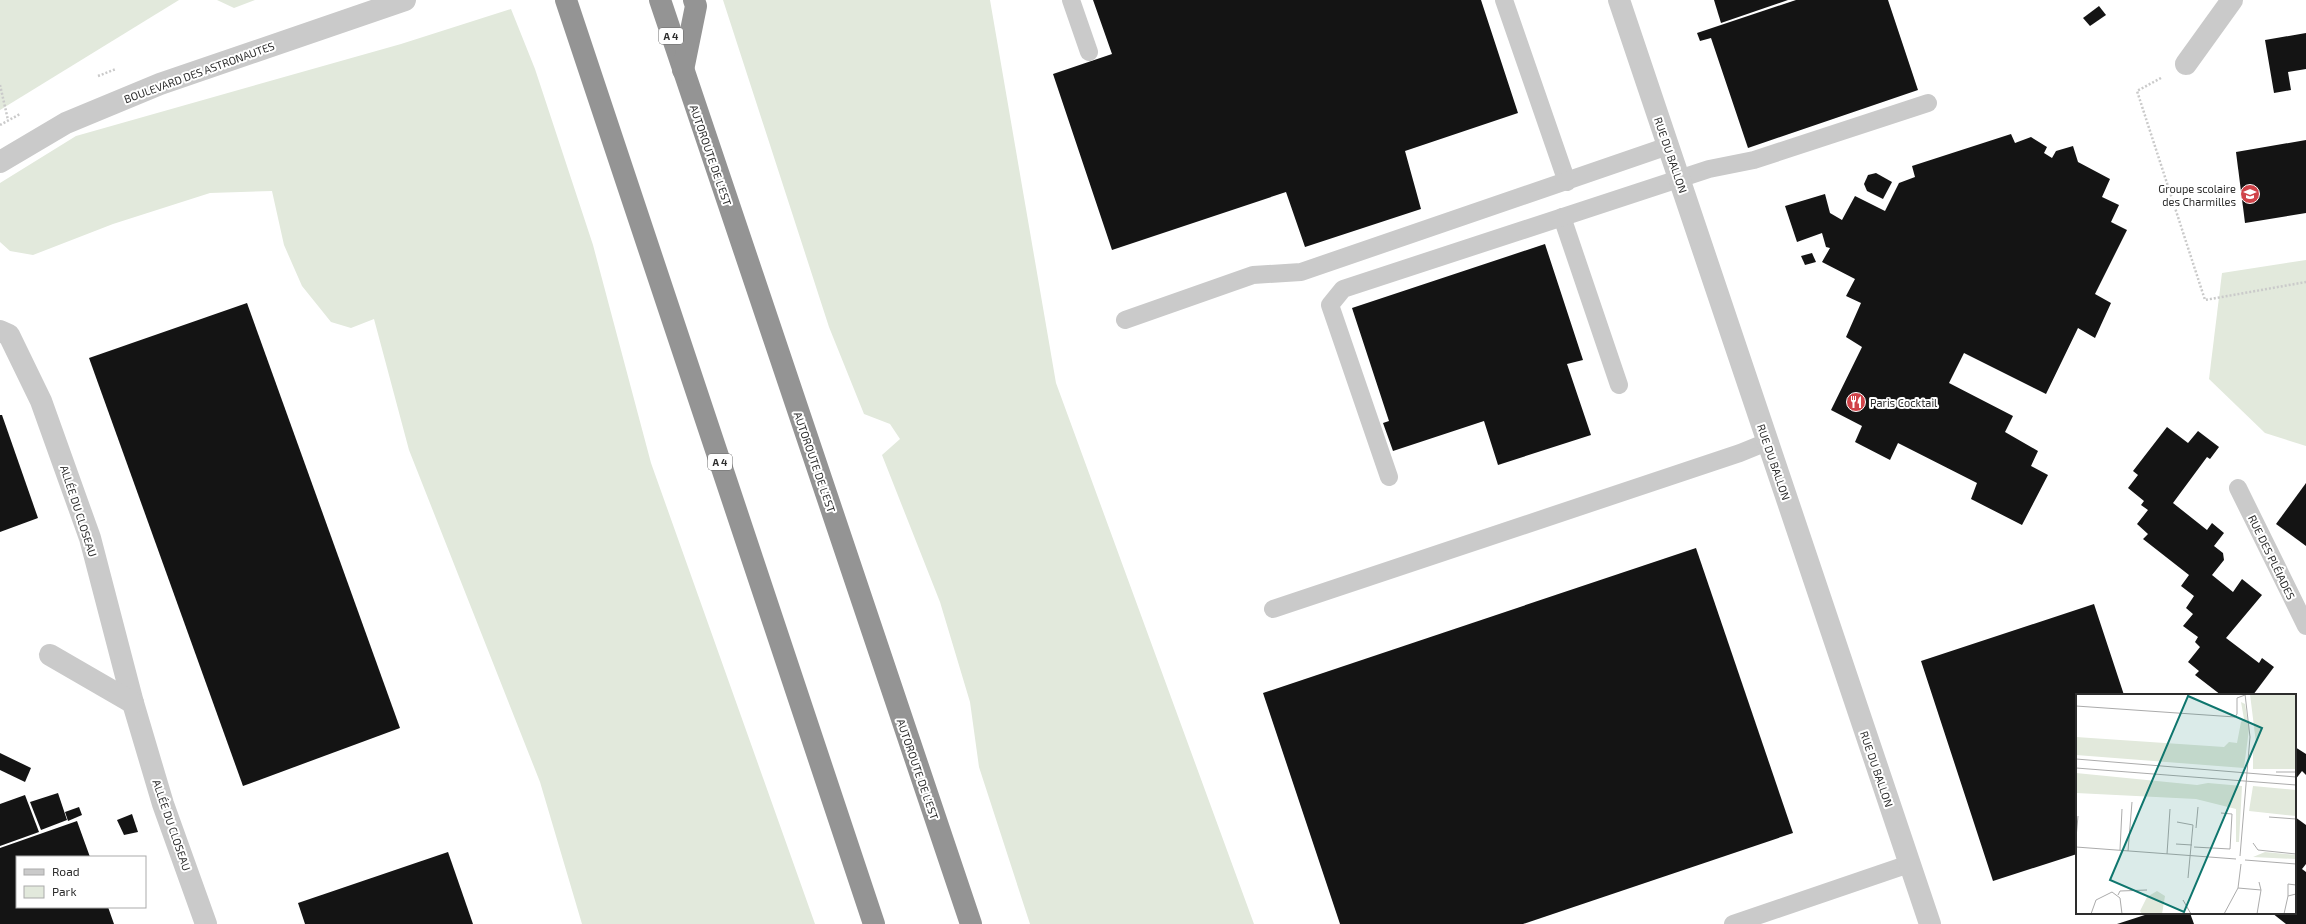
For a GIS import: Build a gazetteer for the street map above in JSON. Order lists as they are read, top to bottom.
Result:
{
  "streets": {
    "highway": ["A 4", "AUTOROUTE DE L’EST"],
    "street": ["BOULEVARD DES ASTRONAUTES", "RUE DU BALLON", "ALLÉE DU CLOSEAU"],
    "lane": ["RUE DES PLÉIADES"]
  },
  "places": {
    "school or university": ["Groupe scolaire des Charmilles"],
    "restaurant": ["Paris Cocktail"]
  },
  "legend": ["Road", "Park"]
}
